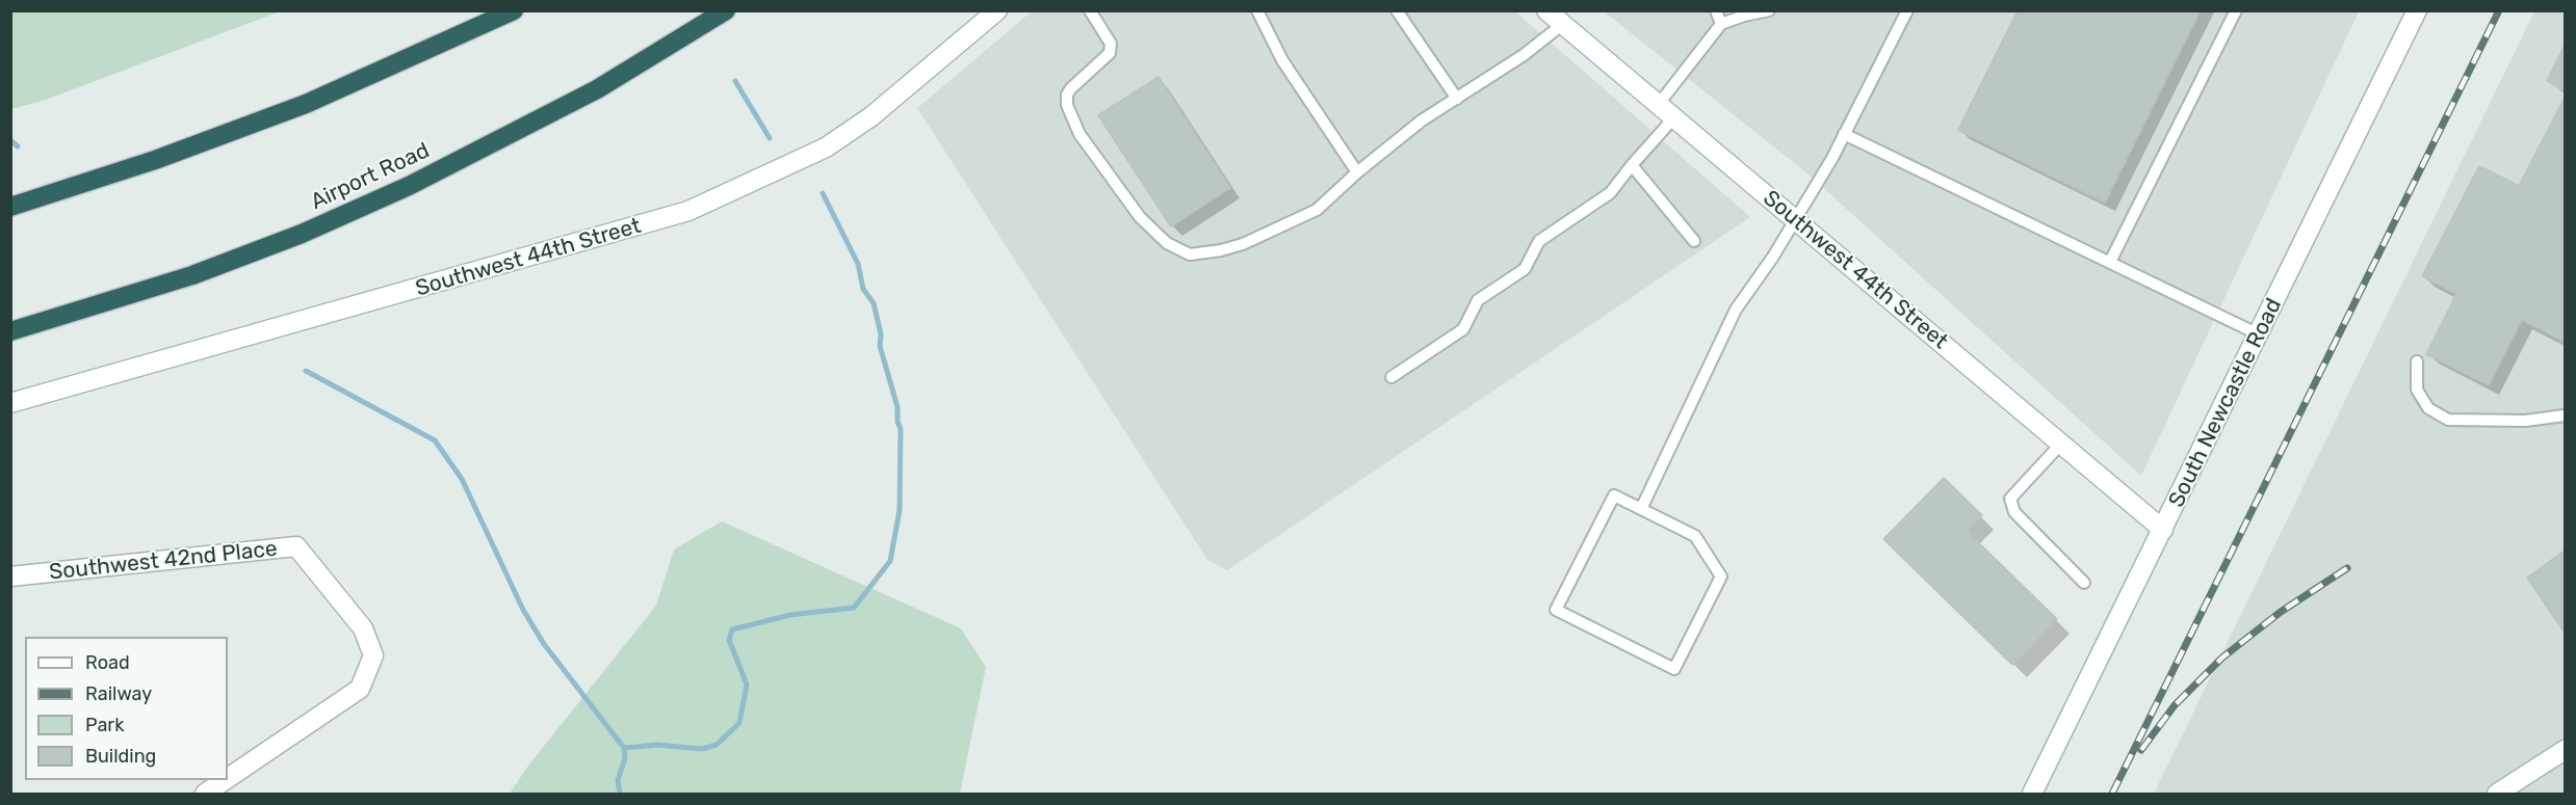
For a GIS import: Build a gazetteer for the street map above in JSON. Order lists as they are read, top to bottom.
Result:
{
  "streets": {
    "highway": ["Airport Road"],
    "street": ["Southwest 44th Street", "South Newcastle Road", "Southwest 42nd Place"]
  },
  "crossings": [
    ["Southwest 44th Street", "South Newcastle Road"]
  ],
  "legend": [
    "Road",
    "Railway",
    "Park",
    "Building"
  ]
}
